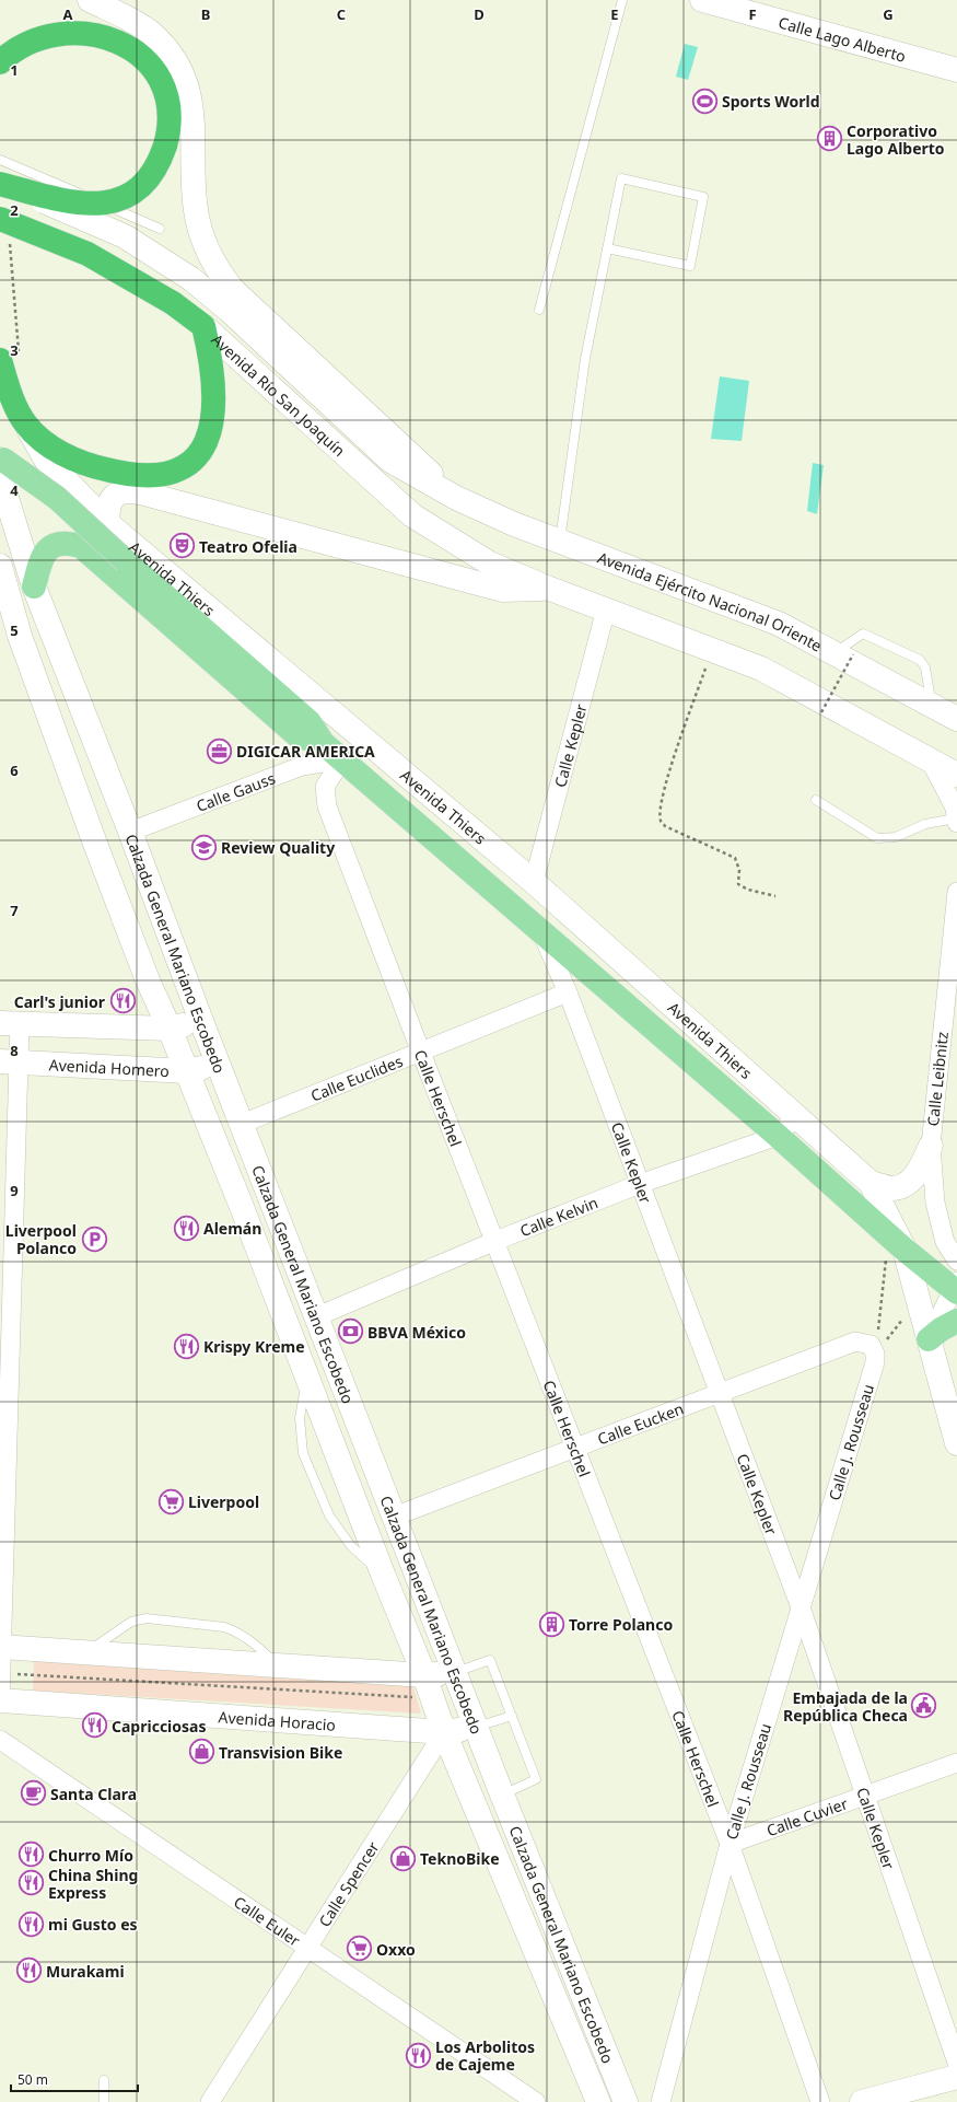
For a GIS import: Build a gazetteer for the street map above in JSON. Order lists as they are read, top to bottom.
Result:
{
  "streets": {
    "highway": ["Avenida Río San Joaquín"],
    "main road": [
      "Calle Lago Alberto",
      "Avenida Thiers",
      "Avenida Ejército Nacional Oriente",
      "Calzada General Mariano Escobedo",
      "Avenida Homero",
      "Avenida Horacio"
    ],
    "street": [
      "Calle Kepler",
      "Calle Gauss",
      "Calle Euclides",
      "Calle Leibnitz",
      "Calle Herschel",
      "Calle Kelvin",
      "Calle Eucken",
      "Calle J. Rousseau",
      "Calle Cuvier",
      "Calle Spencer",
      "Calle Euler"
    ]
  },
  "crossings": [
    ["Avenida Río San Joaquín", "Avenida Ejército Nacional Oriente"],
    ["Avenida Thiers", "Calle Kepler"],
    ["Avenida Thiers", "Calle Gauss"],
    ["Avenida Thiers", "Calle Herschel"],
    ["Avenida Thiers", "Calle Kelvin"],
    ["Calle Kepler", "Calle Euclides"],
    ["Calle Kepler", "Calle Kelvin"],
    ["Calle Kepler", "Calle Eucken"],
    ["Calle Kepler", "Calle J. Rousseau"],
    ["Calle Kepler", "Calle Cuvier"],
    ["Calle Gauss", "Calzada General Mariano Escobedo"],
    ["Calle Gauss", "Calle Herschel"],
    ["Calzada General Mariano Escobedo", "Avenida Homero"],
    ["Calzada General Mariano Escobedo", "Calle Euclides"],
    ["Calzada General Mariano Escobedo", "Calle Kelvin"],
    ["Calzada General Mariano Escobedo", "Calle Eucken"],
    ["Calzada General Mariano Escobedo", "Avenida Horacio"],
    ["Calzada General Mariano Escobedo", "Calle Spencer"],
    ["Calle Euclides", "Calle Herschel"],
    ["Calle Herschel", "Calle Kelvin"],
    ["Calle Herschel", "Calle Eucken"],
    ["Calle Herschel", "Calle J. Rousseau"],
    ["Calle Herschel", "Calle Cuvier"],
    ["Calle Eucken", "Calle J. Rousseau"],
    ["Calle J. Rousseau", "Calle Cuvier"],
    ["Avenida Horacio", "Calle Spencer"],
    ["Calle Spencer", "Calle Euler"]
  ],
  "places": {
    "sports": ["Sports World"],
    "building": ["Corporativo Lago Alberto", "Torre Polanco"],
    "theatre": ["Teatro Ofelia"],
    "office": ["DIGICAR AMERICA"],
    "school or university": ["Review Quality"],
    "restaurant": [
      "Carl's junior",
      "Alemán",
      "Krispy Kreme",
      "Capricciosas",
      "Churro Mío",
      "China Shing Express",
      "mi Gusto es",
      "Murakami",
      "Los Arbolitos de Cajeme"
    ],
    "parking": ["Liverpool Polanco"],
    "bank": ["BBVA México"],
    "supermarket": ["Liverpool", "Oxxo"],
    "public building": ["Embajada de la República Checa"],
    "shop": ["Transvision Bike", "TeknoBike"],
    "cafe": ["Santa Clara"]
  },
  "scale_bar": "50 m",
  "grid": {
    "columns": [
      "A",
      "B",
      "C",
      "D",
      "E",
      "F",
      "G"
    ],
    "rows": [
      "1",
      "2",
      "3",
      "4",
      "5",
      "6",
      "7",
      "8",
      "9"
    ]
  }
}
